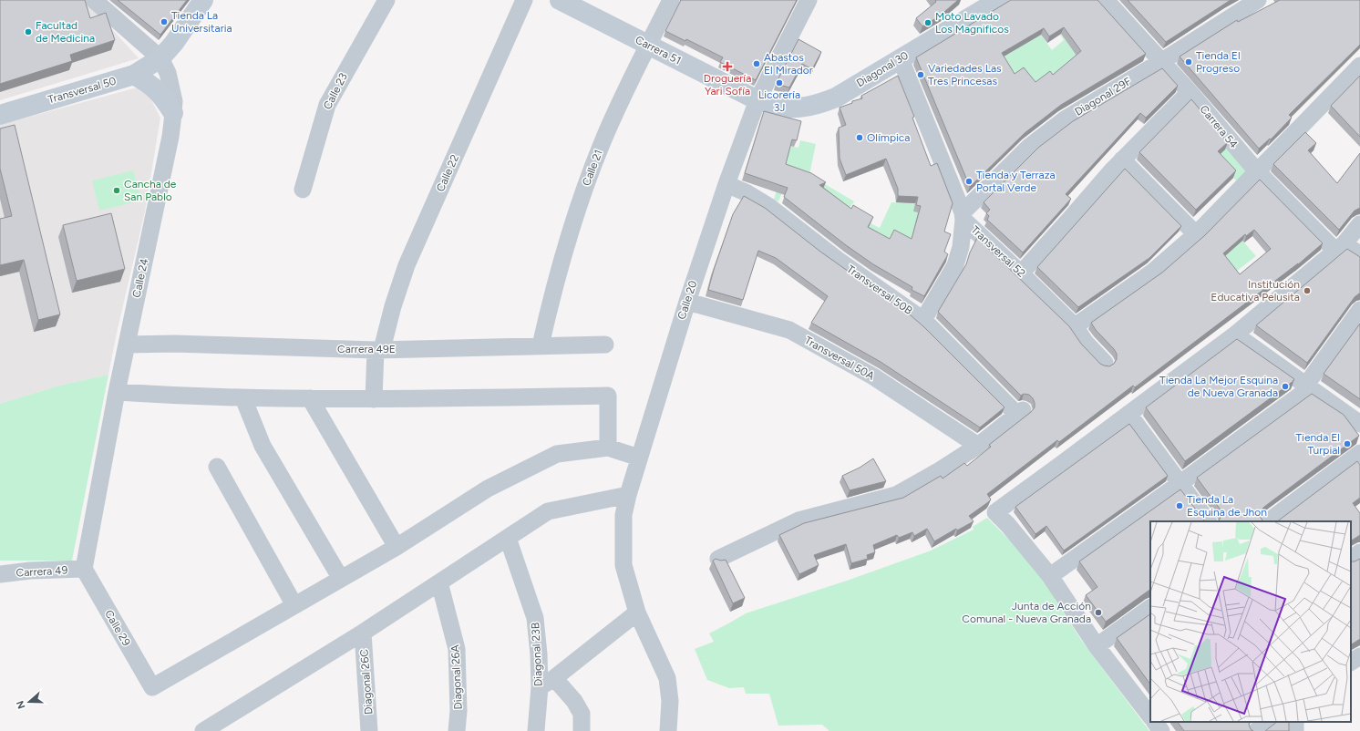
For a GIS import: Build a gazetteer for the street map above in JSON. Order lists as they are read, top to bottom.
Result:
{
  "streets": {
    "street": [
      "Carrera 51",
      "Diagonal 30",
      "Transversal 50",
      "Calle 23",
      "Diagonal 29F",
      "Carrera 54",
      "Calle 21",
      "Calle 22",
      "Transversal 52",
      "Calle 24",
      "Transversal 50B",
      "Calle 20",
      "Carrera 49E",
      "Transversal 50A",
      "Carrera 49",
      "Calle 29",
      "Diagonal 23B",
      "Diagonal 26A",
      "Diagonal 26C"
    ]
  },
  "crossings": [
    ["Carrera 51", "Diagonal 30"],
    ["Carrera 51", "Calle 21"],
    ["Carrera 51", "Calle 20"],
    ["Diagonal 30", "Transversal 52"],
    ["Diagonal 30", "Calle 20"],
    ["Transversal 50", "Calle 24"],
    ["Diagonal 29F", "Carrera 54"],
    ["Diagonal 29F", "Transversal 52"],
    ["Calle 21", "Carrera 49E"],
    ["Calle 22", "Carrera 49E"],
    ["Calle 24", "Carrera 49E"],
    ["Calle 24", "Carrera 49"],
    ["Calle 24", "Calle 29"],
    ["Transversal 50B", "Calle 20"],
    ["Transversal 50B", "Transversal 50A"],
    ["Calle 20", "Transversal 50A"],
    ["Carrera 49", "Calle 29"]
  ],
  "places": {
    "other": [
      "Tienda La Universitaria",
      "Moto Lavado Los Magnificos",
      "Facultad de Medicina",
      "Tienda El Progreso",
      "Abastos El Mirador",
      "Variedades Las Tres Princesas",
      "Licorería 3J",
      "Olímpica",
      "Tienda y Terraza Portal Verde",
      "Cancha de San Pablo",
      "Institución Educativa Pelusita",
      "Tienda La Mejor Esquina de Nueva Granada",
      "Tienda El Turpial",
      "Tienda La Esquina de Jhon",
      "Junta de Acción Comunal - Nueva Granada"
    ],
    "health": ["Droguería Yari Sofía"]
  },
  "north": "left"
}
